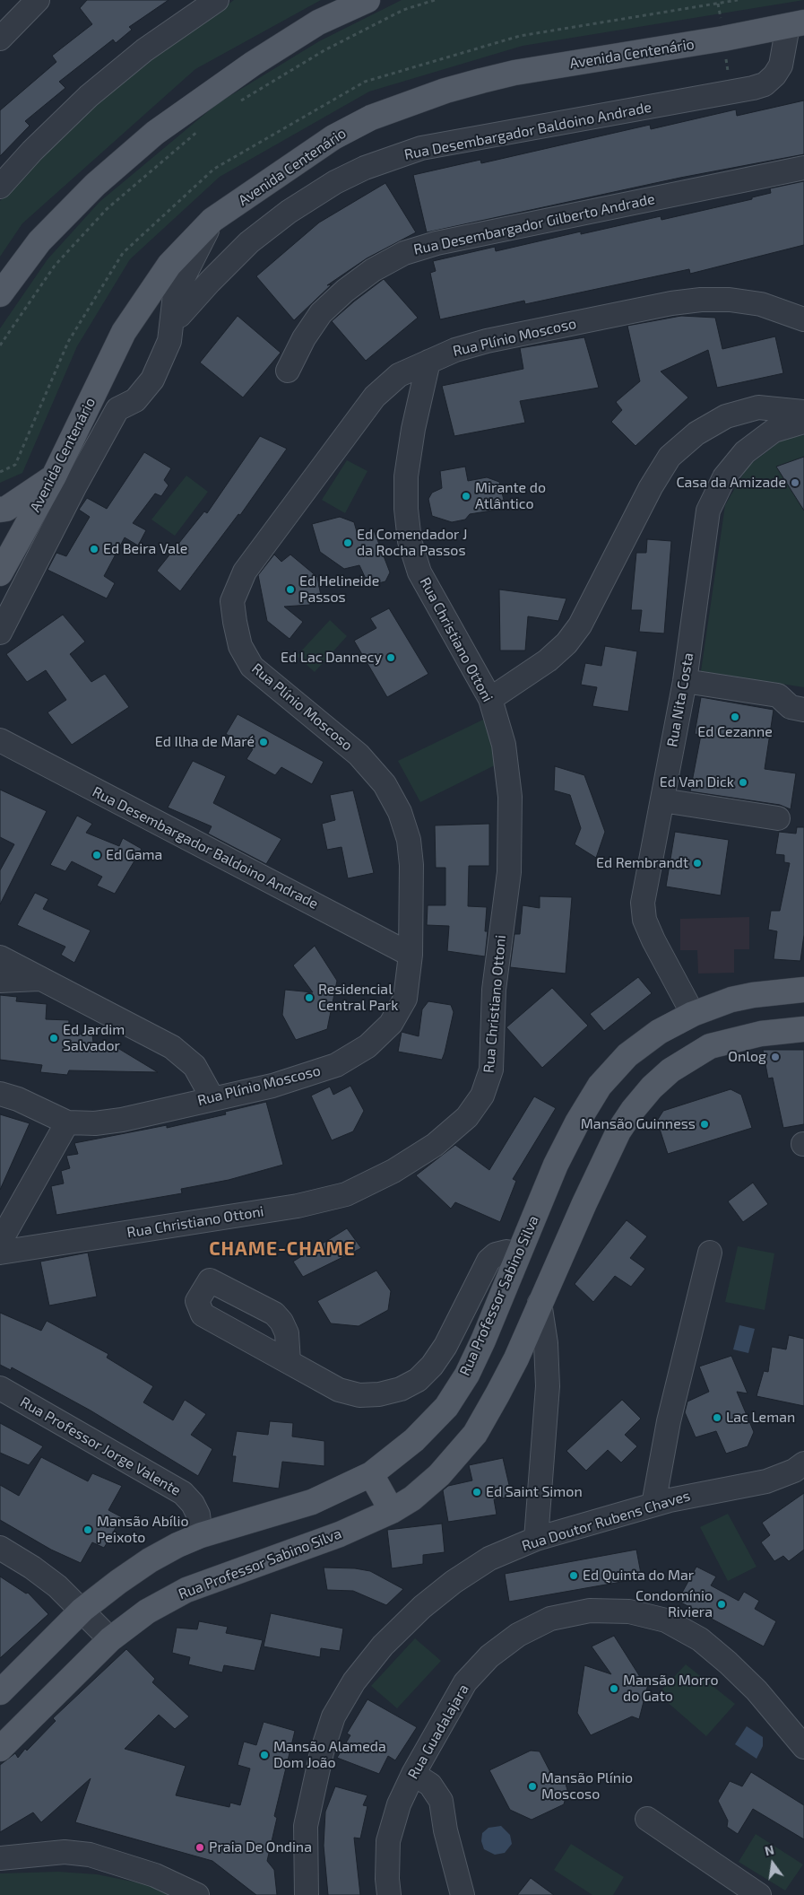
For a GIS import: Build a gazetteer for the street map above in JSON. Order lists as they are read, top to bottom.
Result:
{
  "streets": {
    "main road": ["Avenida Centenário", "Rua Professor Sabino Silva"],
    "street": [
      "Rua Desembargador Baldoino Andrade",
      "Rua Desembargador Gilberto Andrade",
      "Rua Plínio Moscoso",
      "Rua Christiano Ottoni",
      "Rua Nita Costa",
      "Rua Professor Jorge Valente",
      "Rua Doutor Rubens Chaves",
      "Rua Guadalajara"
    ]
  },
  "crossings": [
    ["Avenida Centenário", "Rua Desembargador Baldoino Andrade"],
    ["Rua Desembargador Baldoino Andrade", "Rua Plínio Moscoso"],
    ["Rua Plínio Moscoso", "Rua Christiano Ottoni"],
    ["Rua Nita Costa", "Rua Professor Sabino Silva"],
    ["Rua Professor Sabino Silva", "Rua Professor Jorge Valente"]
  ],
  "districts": ["CHAME-CHAME"],
  "places": [
    "Casa da Amizade",
    "Mirante do Atlântico",
    "Ed Comendador J da Rocha Passos",
    "Ed Beira Vale",
    "Ed Helineide Passos",
    "Ed Lac Dannecy",
    "Ed Cezanne",
    "Ed Ilha de Maré",
    "Ed Van Dick",
    "Ed Gama",
    "Ed Rembrandt",
    "Residencial Central Park",
    "Ed Jardim Salvador",
    "Onlog",
    "Mansão Guinness",
    "Lac Leman",
    "Ed Saint Simon",
    "Mansão Abílio Peixoto",
    "Ed Quinta do Mar",
    "Condomínio Riviera",
    "Mansão Morro do Gato",
    "Mansão Alameda Dom João",
    "Mansão Plínio Moscoso",
    "Praia De Ondina"
  ],
  "north": "top"
}
